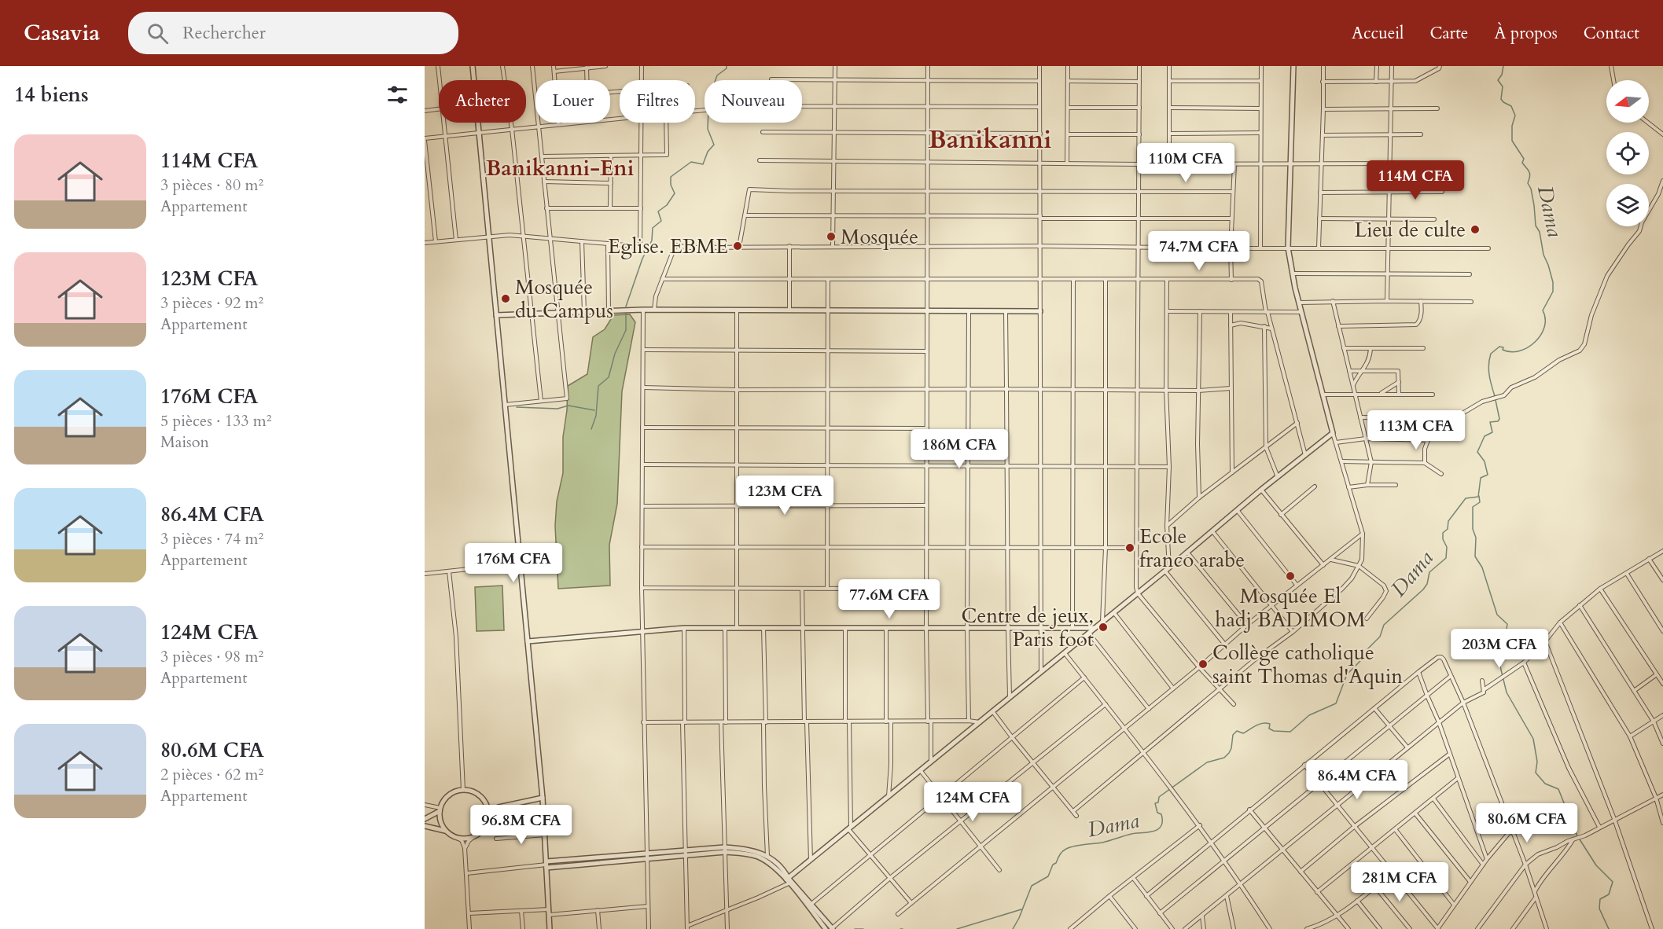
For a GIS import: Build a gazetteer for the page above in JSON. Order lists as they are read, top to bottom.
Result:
{
  "districts": ["Banikanni", "Banikanni-Eni"],
  "water": ["Dama"],
  "places": [
    "Lieu de culte",
    "Mosquée",
    "Eglise. EBME",
    "Mosquée du Campus",
    "Ecole franco arabe",
    "Mosquée El hadj BADIMOM",
    "Centre de jeux, Paris foot",
    "Collège catholique saint Thomas d'Aquin"
  ],
  "north": "left",
  "page": {
    "header": "Casavia",
    "search": "Rechercher",
    "nav": [
      "Accueil",
      "Carte",
      "À propos",
      "Contact"
    ],
    "heading": "14 biens",
    "chip": [
      "Acheter",
      "Louer",
      "Filtres",
      "Nouveau"
    ],
    "list": [
      {
        "name": "114M CFA",
        "note": "3 pièces · 80 m² · Appartement"
      },
      {
        "name": "123M CFA",
        "note": "3 pièces · 92 m² · Appartement"
      },
      {
        "name": "176M CFA",
        "note": "5 pièces · 133 m² · Maison"
      },
      {
        "name": "86.4M CFA",
        "note": "3 pièces · 74 m² · Appartement"
      },
      {
        "name": "124M CFA",
        "note": "3 pièces · 98 m² · Appartement"
      },
      {
        "name": "80.6M CFA",
        "note": "2 pièces · 62 m² · Appartement"
      }
    ],
    "price": [
      "110M CFA",
      "114M CFA",
      "74.7M CFA",
      "113M CFA",
      "186M CFA",
      "123M CFA",
      "176M CFA",
      "77.6M CFA",
      "203M CFA",
      "86.4M CFA",
      "124M CFA",
      "80.6M CFA",
      "96.8M CFA",
      "281M CFA"
    ]
  }
}
